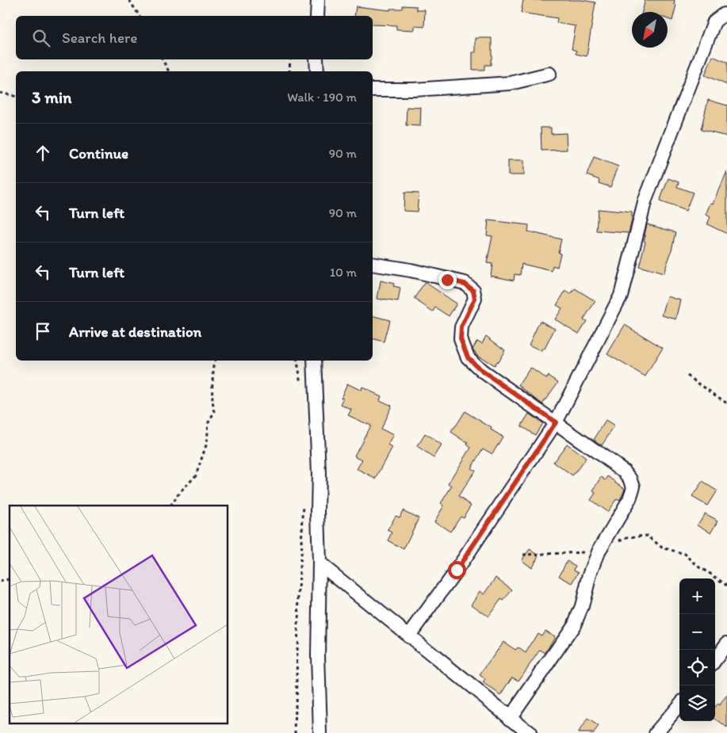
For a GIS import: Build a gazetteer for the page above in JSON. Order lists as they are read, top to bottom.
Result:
{
  "north": "bottom left",
  "page": {
    "search": "Search here",
    "heading": ["3 min", "Walk · 190 m"],
    "list": [
      ["Continue", "90 m"],
      ["Turn left", "90 m"],
      ["Turn left", "10 m"],
      "Arrive at destination"
    ],
    "map_buttons": ["+", "−"]
  }
}
